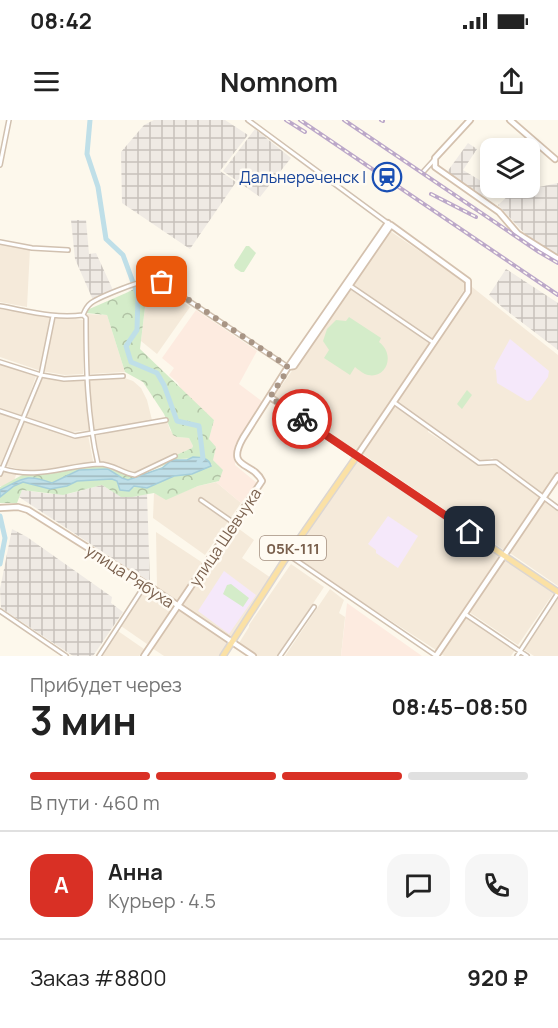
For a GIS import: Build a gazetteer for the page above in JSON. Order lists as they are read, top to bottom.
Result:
{
  "streets": {
    "main road": ["улица Шевчука", "05К-111", "улица Рябуха"]
  },
  "crossings": [
    ["улица Шевчука", "улица Рябуха"],
    ["05К-111", "улица Рябуха"]
  ],
  "places": {
    "station": ["Дальнереченск I"]
  },
  "page": {
    "status": "08:42",
    "header": "Nomnom",
    "heading": ["3 мин", "Прибудет через", "08:45–08:50"],
    "panel": [
      "Анна",
      "Курьер · 4.5",
      "Заказ #8800",
      "920 ₽"
    ],
    "bar": "В пути · 460 m",
    "round": "А"
  }
}
